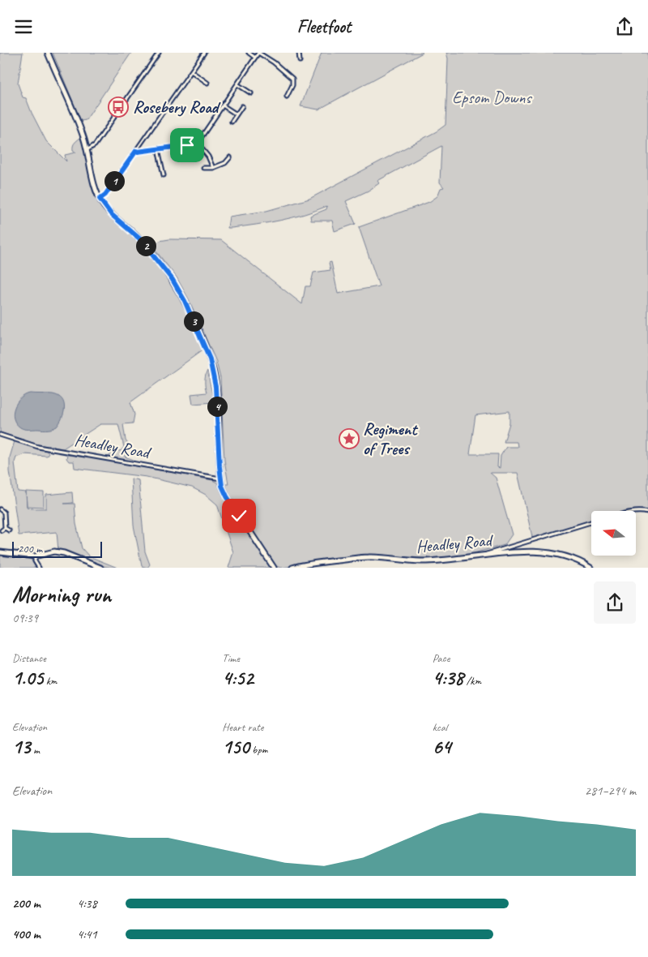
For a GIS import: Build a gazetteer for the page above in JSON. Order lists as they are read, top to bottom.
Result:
{
  "streets": {
    "street": ["Headley Road"]
  },
  "parks": ["Epsom Downs"],
  "places": {
    "bus stop": ["Rosebery Road"],
    "place": ["Regiment of Trees"]
  },
  "scale_bar": "200 m",
  "north": "left",
  "page": {
    "header": "Fleetfoot",
    "pins": [
      "1",
      "2",
      "3",
      "4"
    ],
    "scale": "200 m",
    "heading": ["Morning run", "09:39"],
    "stats": [
      ["Distance", "1.05 km"],
      ["Time", "4:52"],
      ["Pace", "4:38 /km"],
      ["Elevation", "13 m"],
      ["Heart rate", "150 bpm"],
      ["kcal", "64"]
    ],
    "chart": ["Elevation", "281–294 m"],
    "list": [
      {
        "name": "200 m",
        "note": "4:38"
      },
      {
        "name": "400 m",
        "note": "4:41"
      }
    ]
  }
}
